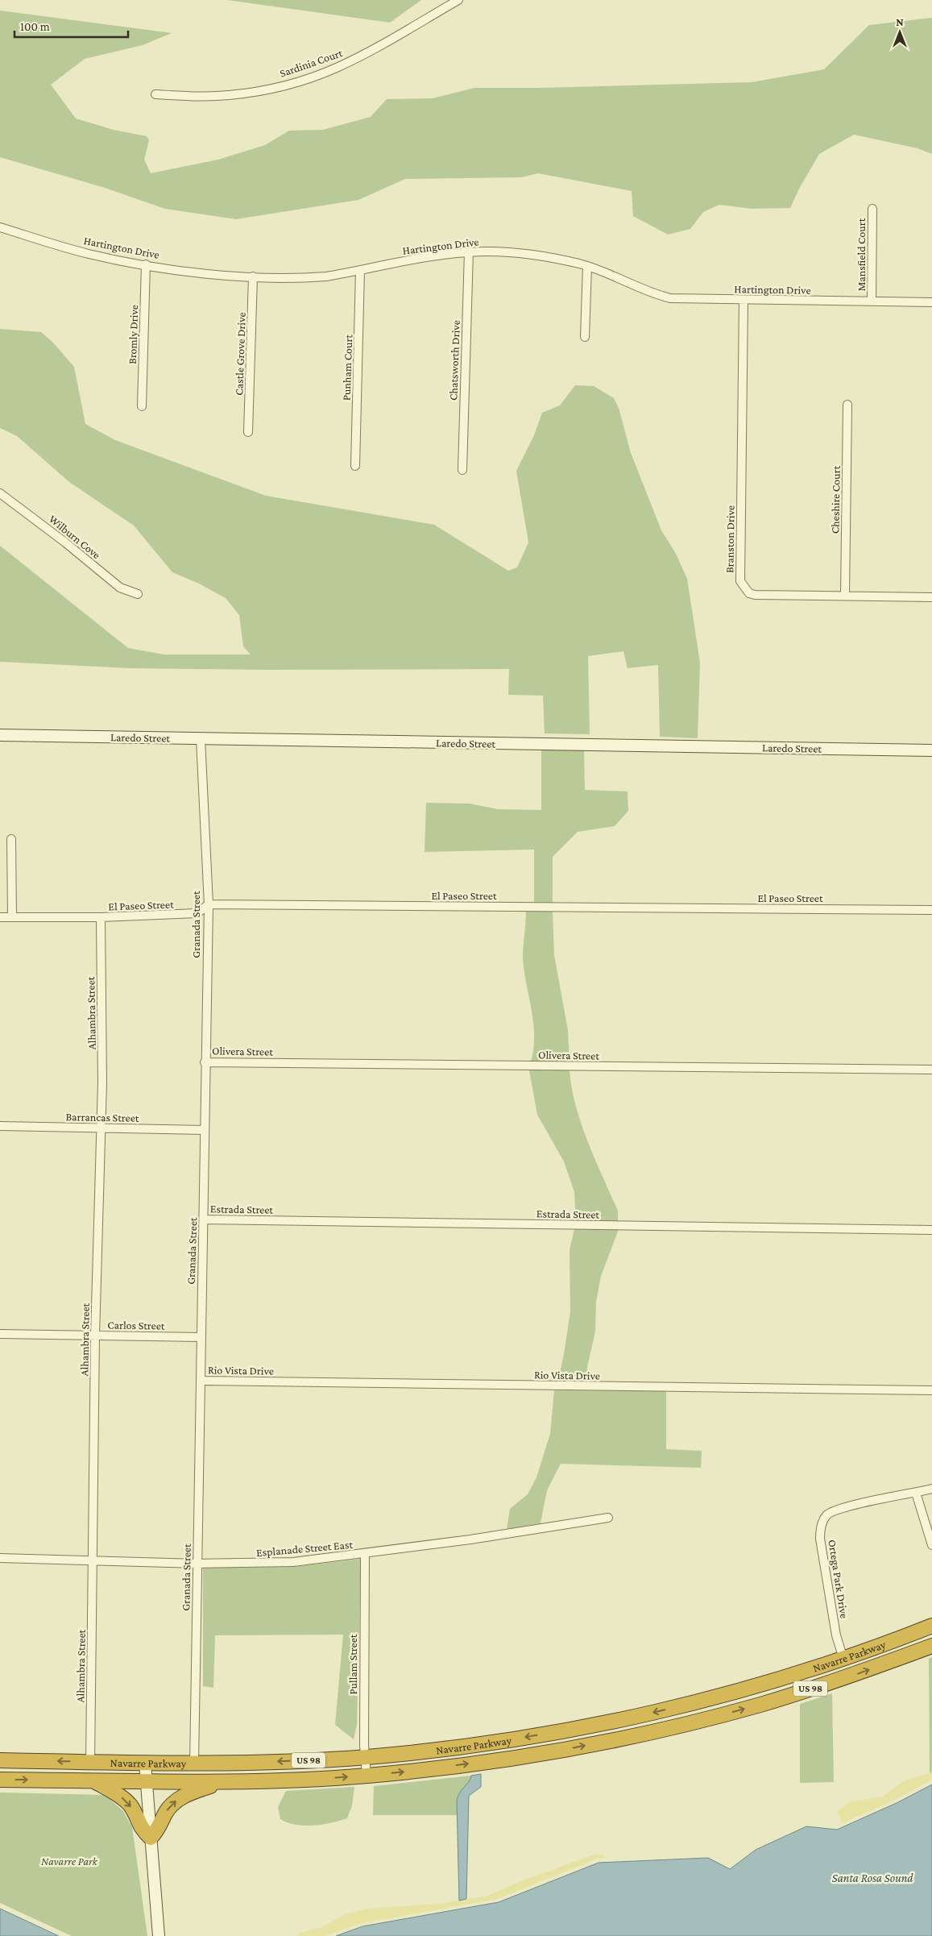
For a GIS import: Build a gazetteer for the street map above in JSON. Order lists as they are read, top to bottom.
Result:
{
  "streets": {
    "highway": ["Navarre Parkway", "US 98"],
    "street": [
      "Sardinia Court",
      "Hartington Drive",
      "Mansfield Court",
      "Bromly Drive",
      "Castle Grove Drive",
      "Chatsworth Drive",
      "Punham Court",
      "Cheshire Court",
      "Wilburn Cove",
      "Branston Drive",
      "Laredo Street",
      "El Paseo Street",
      "Granada Street",
      "Alhambra Street",
      "Olivera Street",
      "Barrancas Street",
      "Estrada Street",
      "Carlos Street",
      "Rio Vista Drive",
      "Esplanade Street East",
      "Ortega Park Drive",
      "Pullam Street"
    ]
  },
  "crossings": [
    ["Hartington Drive", "Mansfield Court"],
    ["Hartington Drive", "Bromly Drive"],
    ["Hartington Drive", "Castle Grove Drive"],
    ["Hartington Drive", "Chatsworth Drive"],
    ["Hartington Drive", "Punham Court"],
    ["Hartington Drive", "Branston Drive"],
    ["Cheshire Court", "Branston Drive"],
    ["Laredo Street", "Granada Street"],
    ["El Paseo Street", "Granada Street"],
    ["El Paseo Street", "Alhambra Street"],
    ["Granada Street", "Olivera Street"],
    ["Granada Street", "Barrancas Street"],
    ["Granada Street", "Estrada Street"],
    ["Granada Street", "Carlos Street"],
    ["Granada Street", "Rio Vista Drive"],
    ["Granada Street", "Esplanade Street East"],
    ["Granada Street", "Navarre Parkway"],
    ["Alhambra Street", "Barrancas Street"],
    ["Alhambra Street", "Carlos Street"],
    ["Alhambra Street", "Esplanade Street East"],
    ["Alhambra Street", "Navarre Parkway"],
    ["Esplanade Street East", "Pullam Street"],
    ["Ortega Park Drive", "Navarre Parkway"],
    ["Navarre Parkway", "Pullam Street"]
  ],
  "water": ["Santa Rosa Sound"],
  "parks": ["Navarre Park"],
  "scale_bar": "100 m",
  "north": "top"
}
